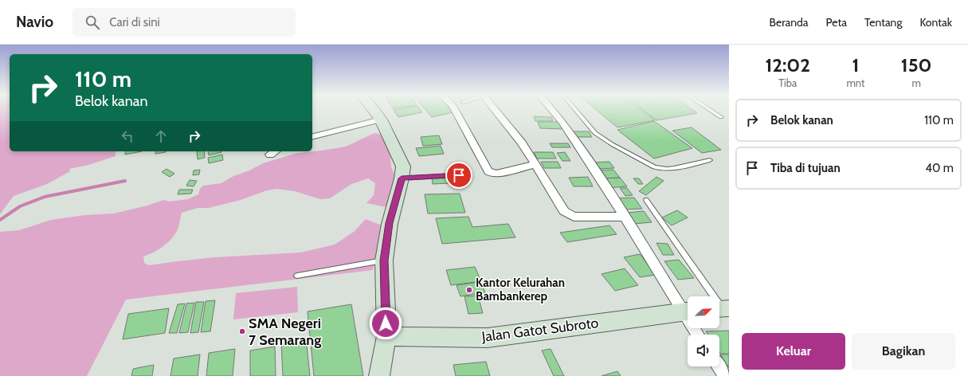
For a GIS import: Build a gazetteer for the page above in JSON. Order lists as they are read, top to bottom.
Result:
{
  "streets": {
    "main road": ["Jalan Gatot Subroto"]
  },
  "places": ["Kantor Kelurahan Bambankerep", "SMA Negeri 7 Semarang"],
  "north": "top right",
  "page": {
    "header": "Navio",
    "search": "Cari di sini",
    "nav": [
      "Beranda",
      "Peta",
      "Tentang",
      "Kontak"
    ],
    "eta": [
      "12:02",
      "Tiba",
      "1",
      "mnt",
      "150",
      "m"
    ],
    "turn": ["110 m", "Belok kanan"],
    "list": [
      {
        "name": "Belok kanan",
        "value": "110 m"
      },
      {
        "name": "Tiba di tujuan",
        "value": "40 m"
      }
    ],
    "buttons": ["Keluar", "Bagikan"]
  }
}
